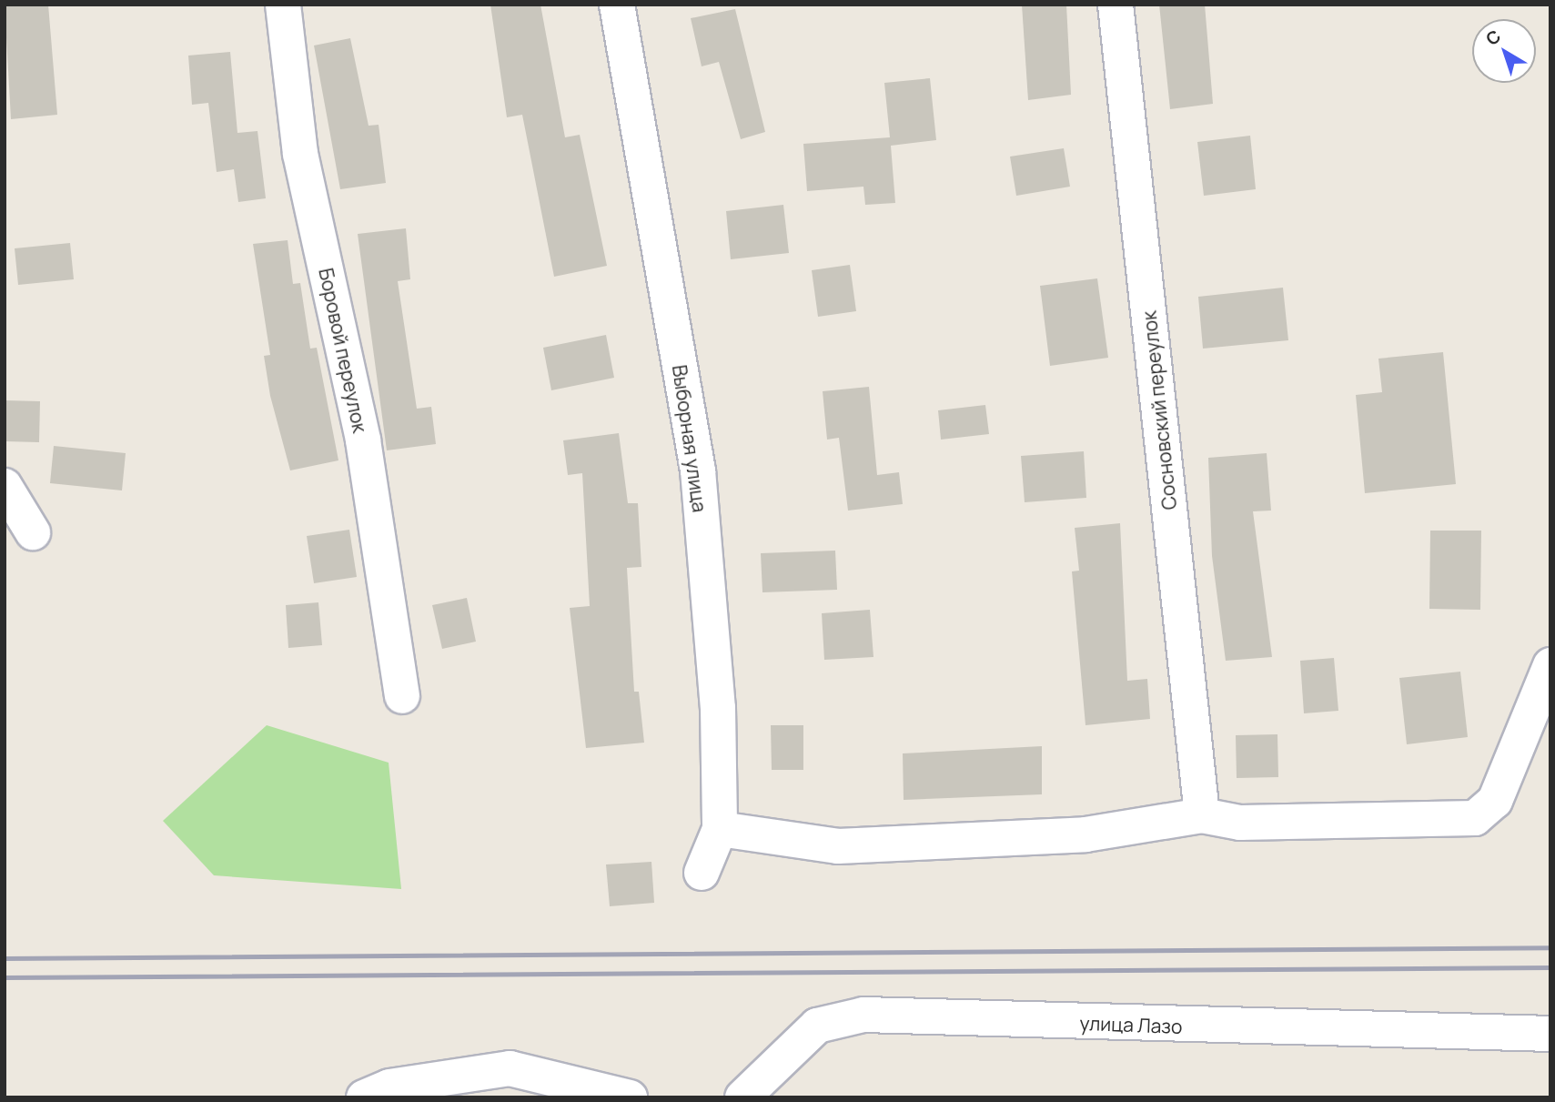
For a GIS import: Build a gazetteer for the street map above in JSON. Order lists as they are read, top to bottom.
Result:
{
  "streets": {
    "street": [
      "Боровой переулок",
      "Сосновский переулок",
      "Выборная улица",
      "улица Лазо"
    ]
  },
  "north": "top left"
}
